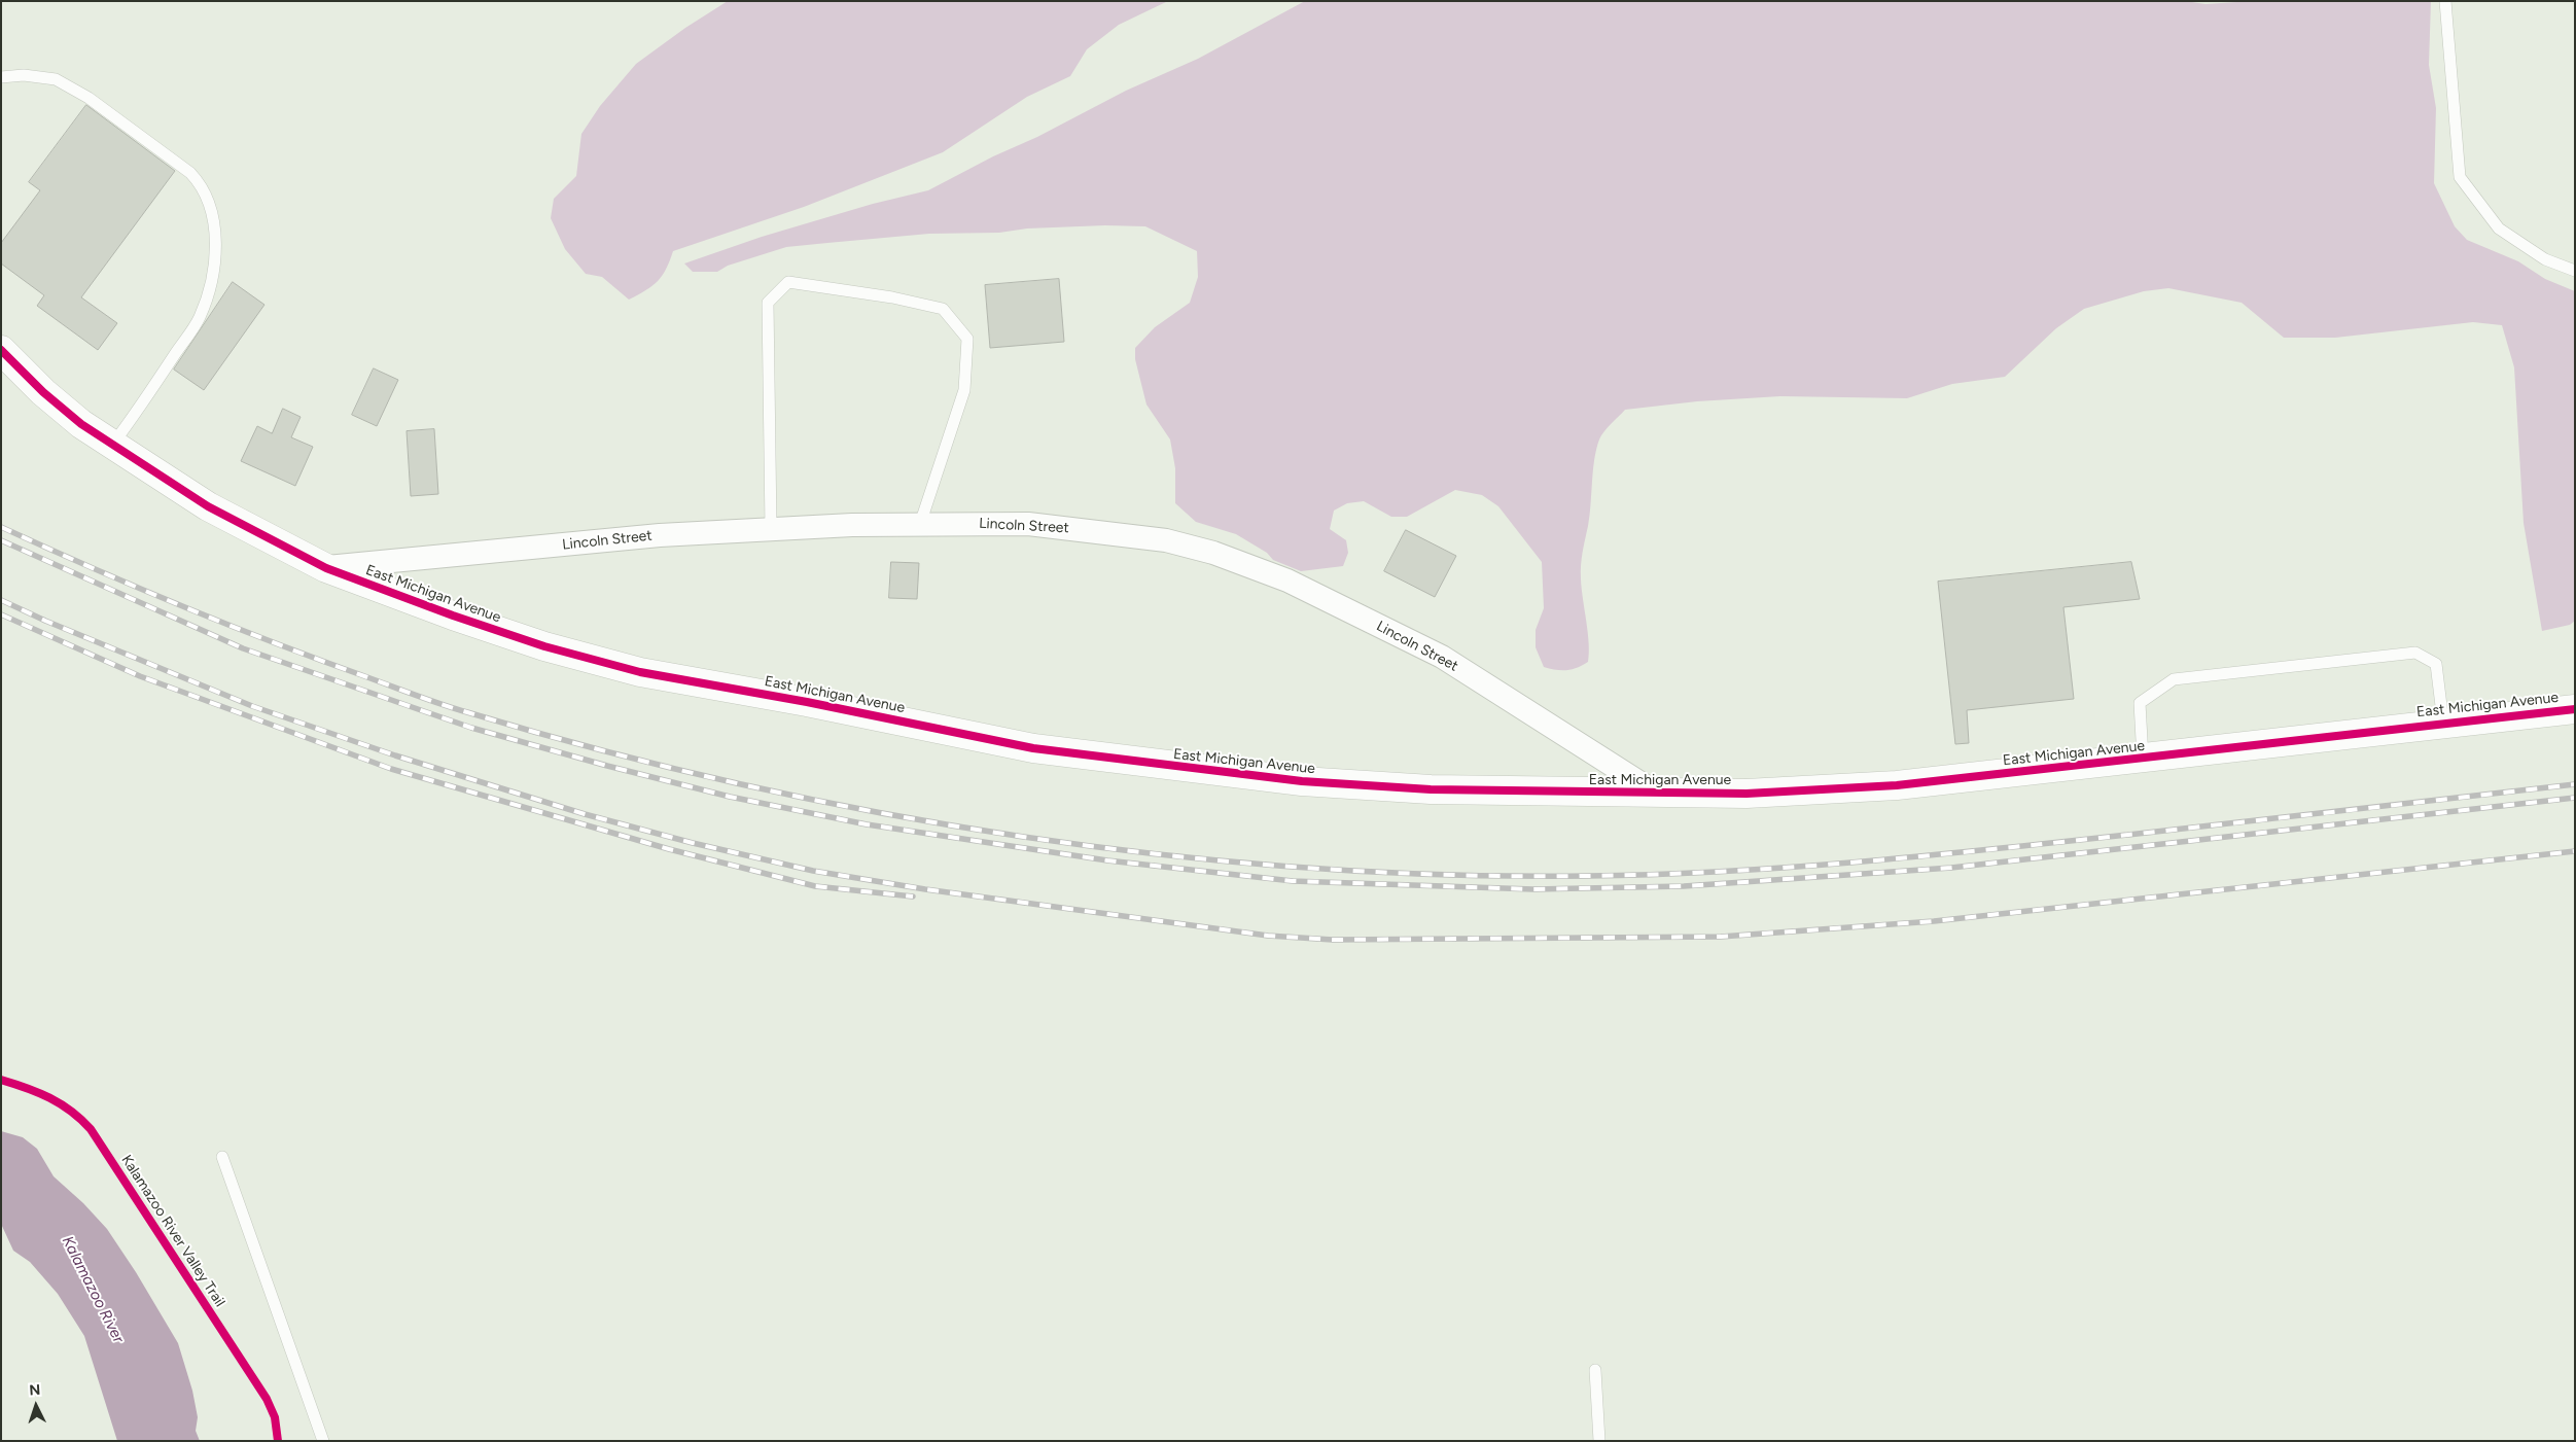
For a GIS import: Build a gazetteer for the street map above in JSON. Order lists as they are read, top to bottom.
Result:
{
  "streets": {
    "street": ["Lincoln Street", "East Michigan Avenue"],
    "cycle path": ["Kalamazoo River Valley Trail"]
  },
  "crossings": [
    ["Lincoln Street", "East Michigan Avenue"]
  ],
  "water": ["Kalamazoo River"],
  "north": "top"
}
